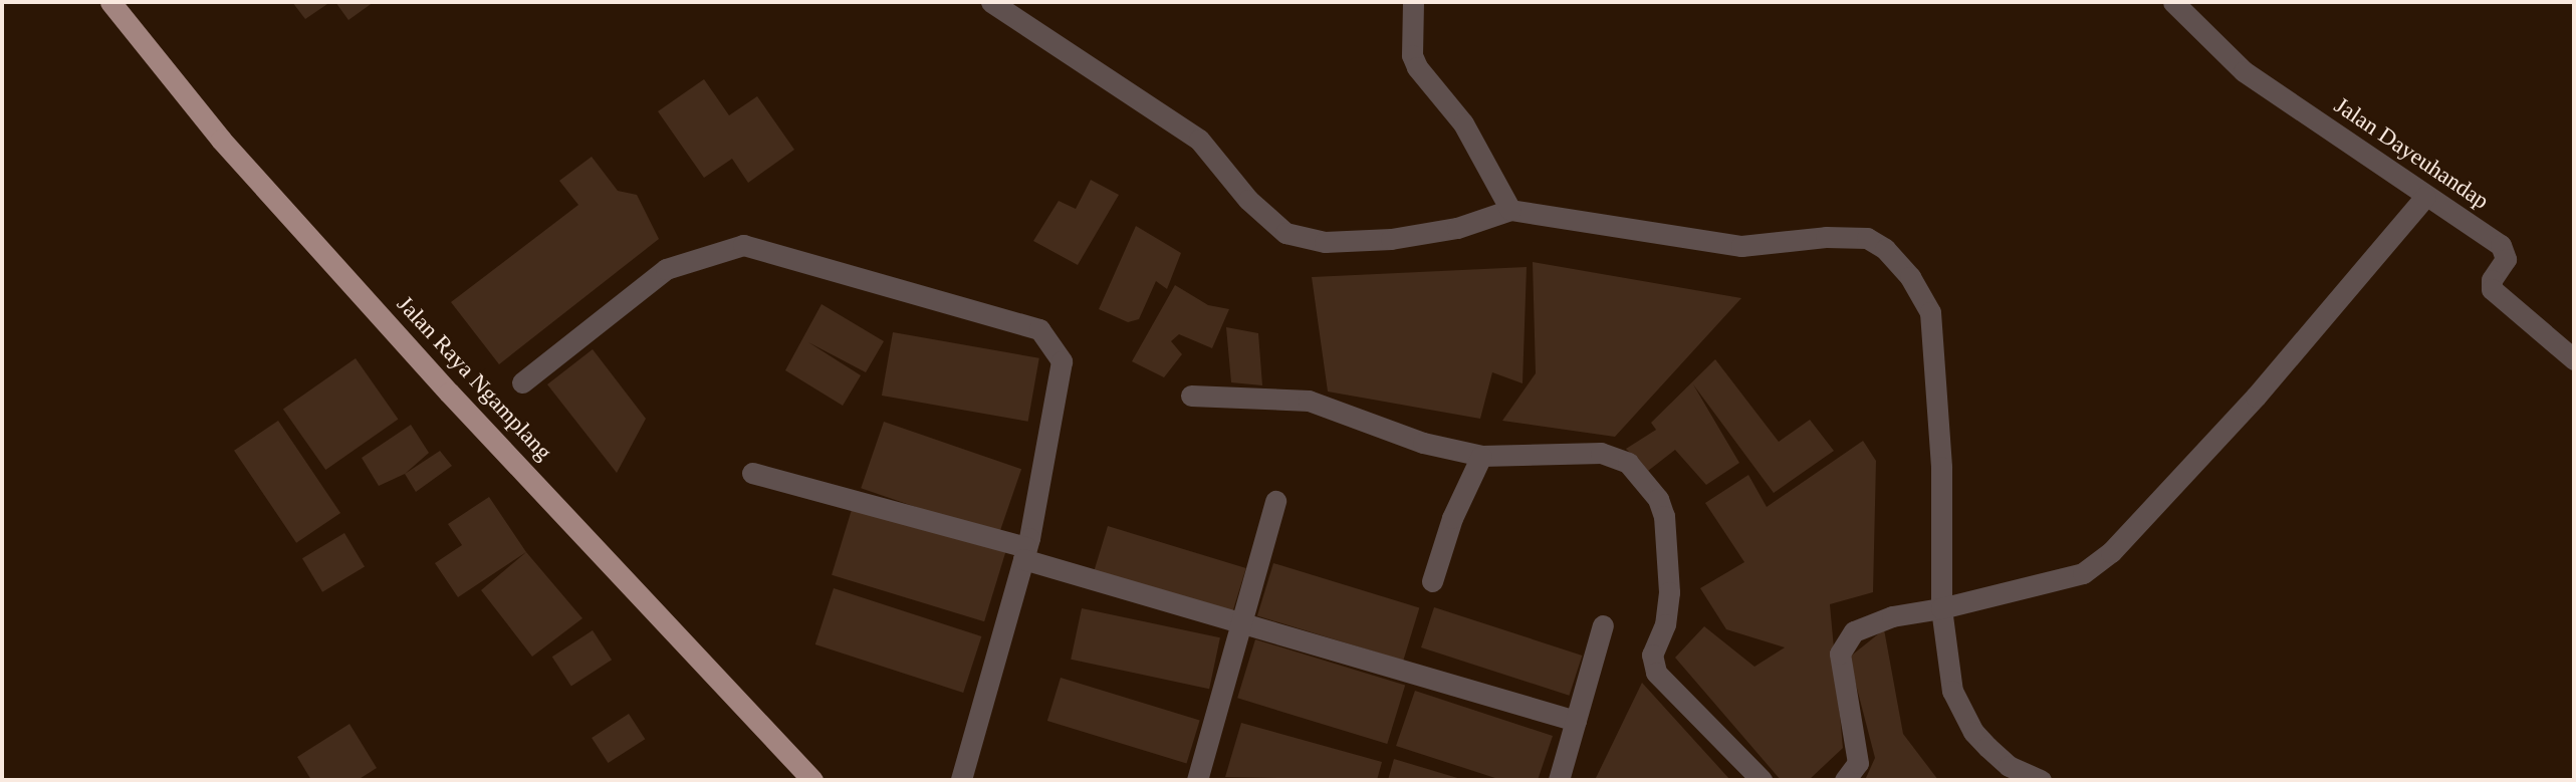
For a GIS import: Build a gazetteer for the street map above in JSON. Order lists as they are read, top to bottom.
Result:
{
  "streets": {
    "main road": ["Jalan Raya Ngamplang"],
    "street": ["Jalan Dayeuhandap"]
  }
}
